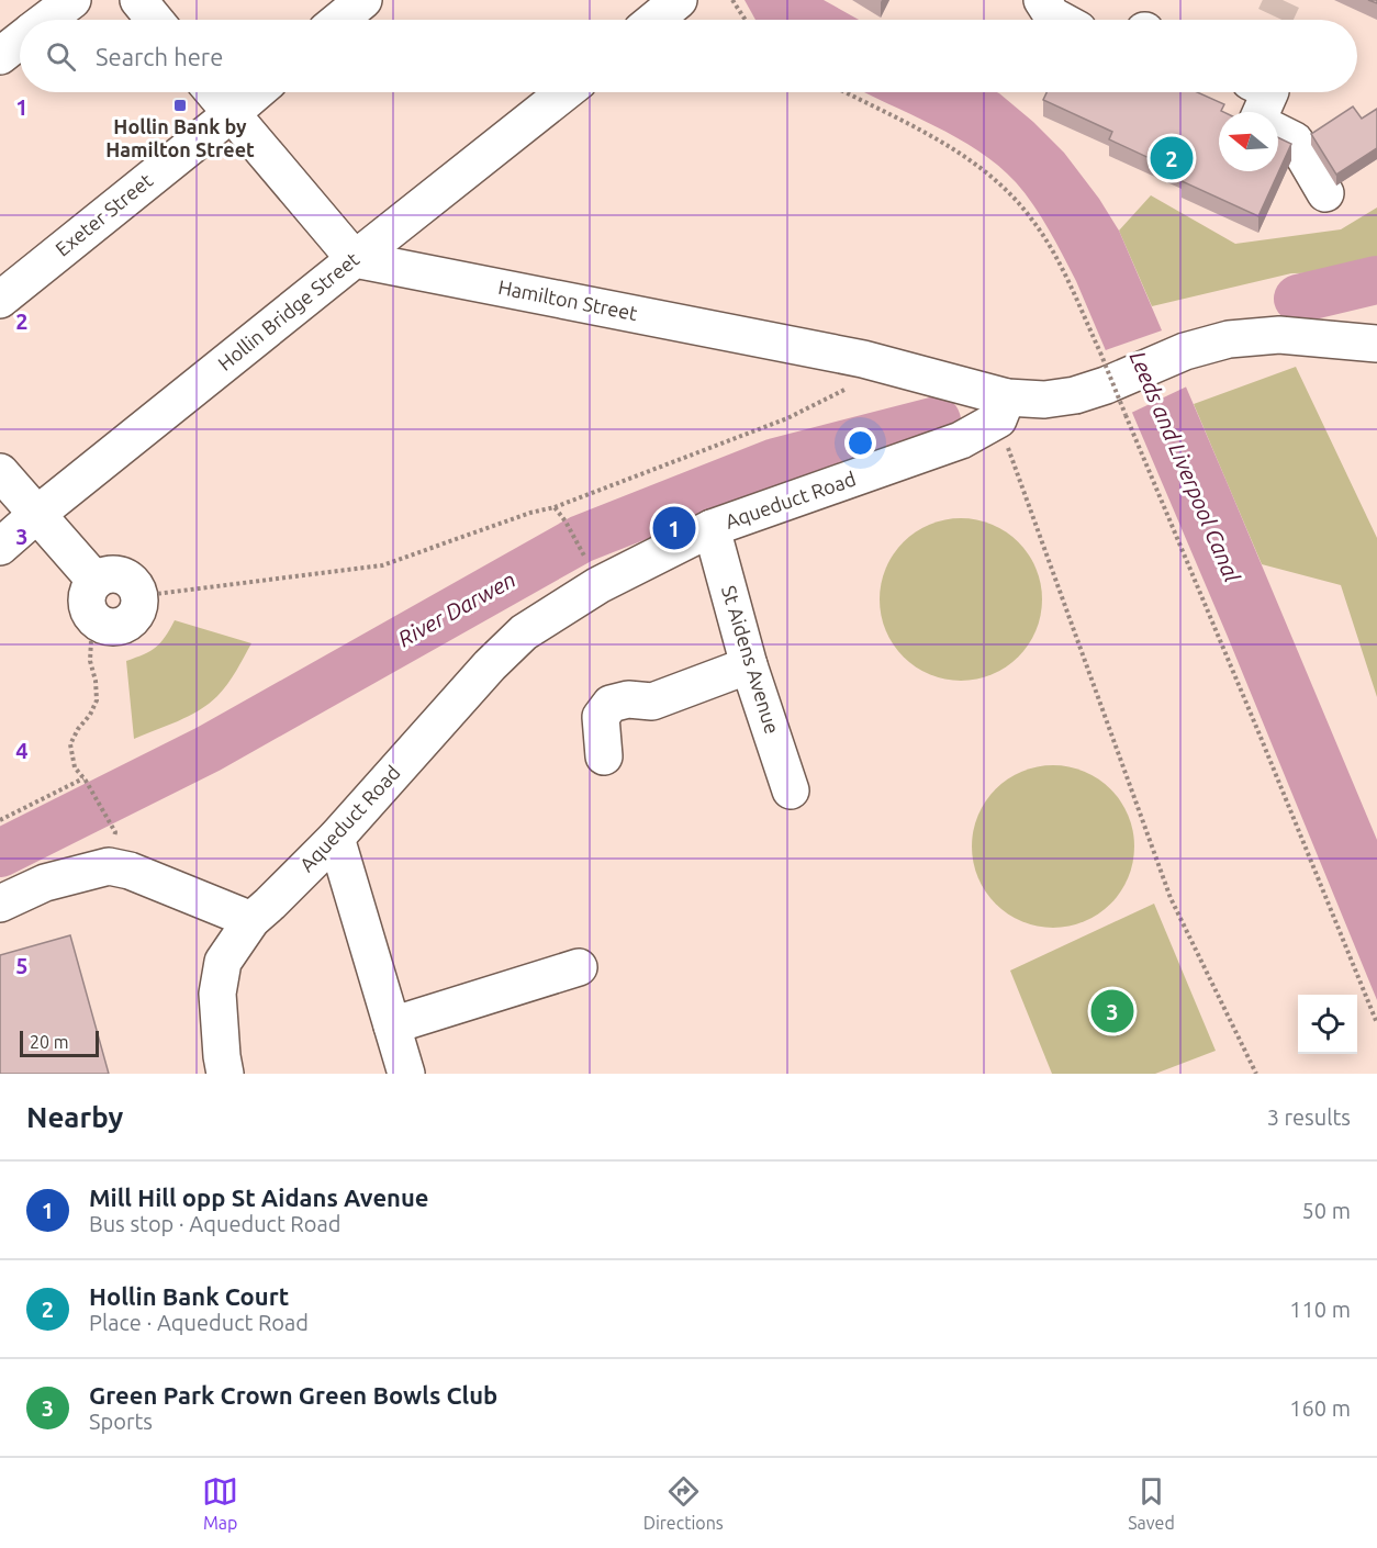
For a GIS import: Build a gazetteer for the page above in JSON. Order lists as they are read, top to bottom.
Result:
{
  "streets": {
    "street": [
      "Exeter Street",
      "Hamilton Street",
      "Hollin Bridge Street",
      "Aqueduct Road",
      "St Aidens Avenue"
    ]
  },
  "crossings": [
    ["Hamilton Street", "Hollin Bridge Street"],
    ["Hamilton Street", "Aqueduct Road"],
    ["Aqueduct Road", "St Aidens Avenue"]
  ],
  "water": ["Leeds and Liverpool Canal", "River Darwen"],
  "places": {
    "transit": ["Hollin Bank by Hamilton Street"]
  },
  "scale_bar": "20 m",
  "north": "left",
  "page": {
    "search": "Search here",
    "pins": ["2", "1", "3"],
    "scale": "20 m",
    "heading": ["Nearby", "3 results"],
    "list": [
      {
        "mark": "1",
        "name": "Mill Hill opp St Aidans Avenue",
        "note": "Bus stop · Aqueduct Road",
        "value": "50 m"
      },
      {
        "mark": "2",
        "name": "Hollin Bank Court",
        "note": "Place · Aqueduct Road",
        "value": "110 m"
      },
      {
        "mark": "3",
        "name": "Green Park Crown Green Bowls Club",
        "note": "Sports",
        "value": "160 m"
      }
    ],
    "nav": ["Map", "Directions", "Saved"]
  },
  "grid": {
    "rows": [
      "1",
      "2",
      "3",
      "4",
      "5"
    ]
  }
}
